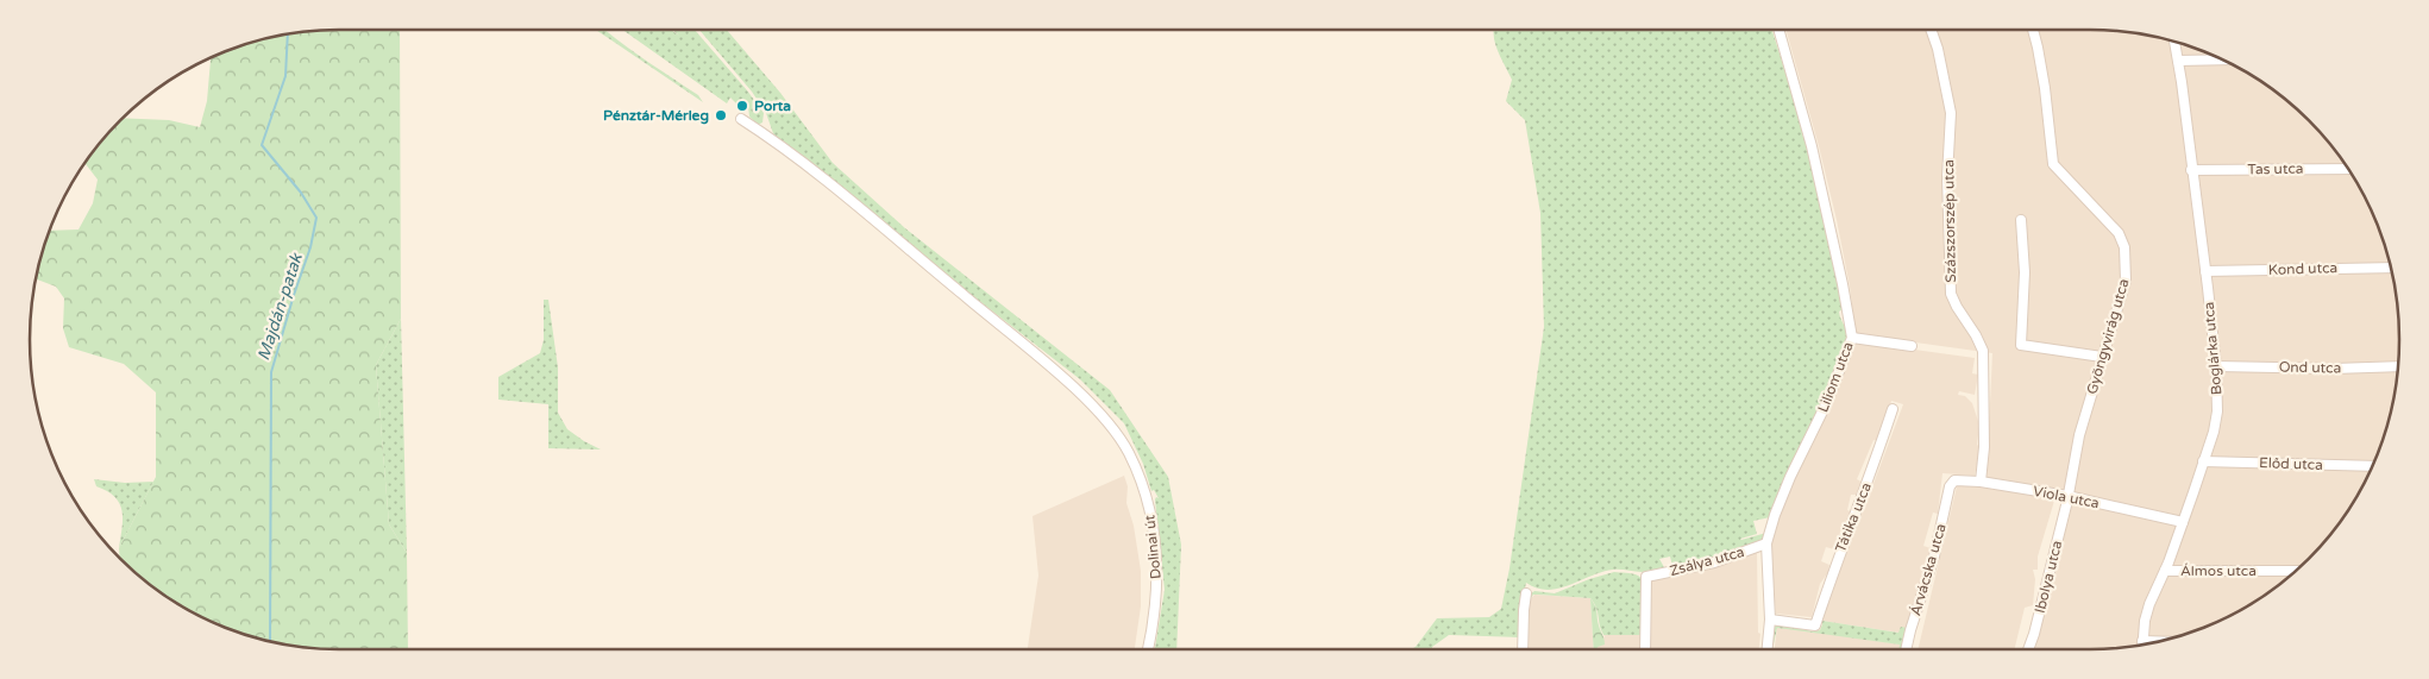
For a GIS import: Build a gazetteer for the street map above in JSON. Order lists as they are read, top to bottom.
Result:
{
  "streets": {
    "street": [
      "Tas utca",
      "Százszorszép utca",
      "Kond utca",
      "Gyöngyvirág utca",
      "Boglárka utca",
      "Ond utca",
      "Liliom utca",
      "Előd utca",
      "Viola utca",
      "Tátika utca",
      "Dolinai út",
      "Zsálya utca",
      "Árvácska utca",
      "Álmos utca",
      "Ibolya utca"
    ]
  },
  "crossings": [
    ["Tas utca", "Boglárka utca"],
    ["Százszorszép utca", "Viola utca"],
    ["Kond utca", "Boglárka utca"],
    ["Gyöngyvirág utca", "Viola utca"],
    ["Gyöngyvirág utca", "Ibolya utca"],
    ["Boglárka utca", "Ond utca"],
    ["Boglárka utca", "Előd utca"],
    ["Boglárka utca", "Viola utca"],
    ["Boglárka utca", "Álmos utca"],
    ["Liliom utca", "Tátika utca"],
    ["Liliom utca", "Zsálya utca"],
    ["Viola utca", "Árvácska utca"],
    ["Viola utca", "Ibolya utca"]
  ],
  "water": ["Majdán-patak"],
  "places": ["Porta", "Pénztár-Mérleg"]
}
